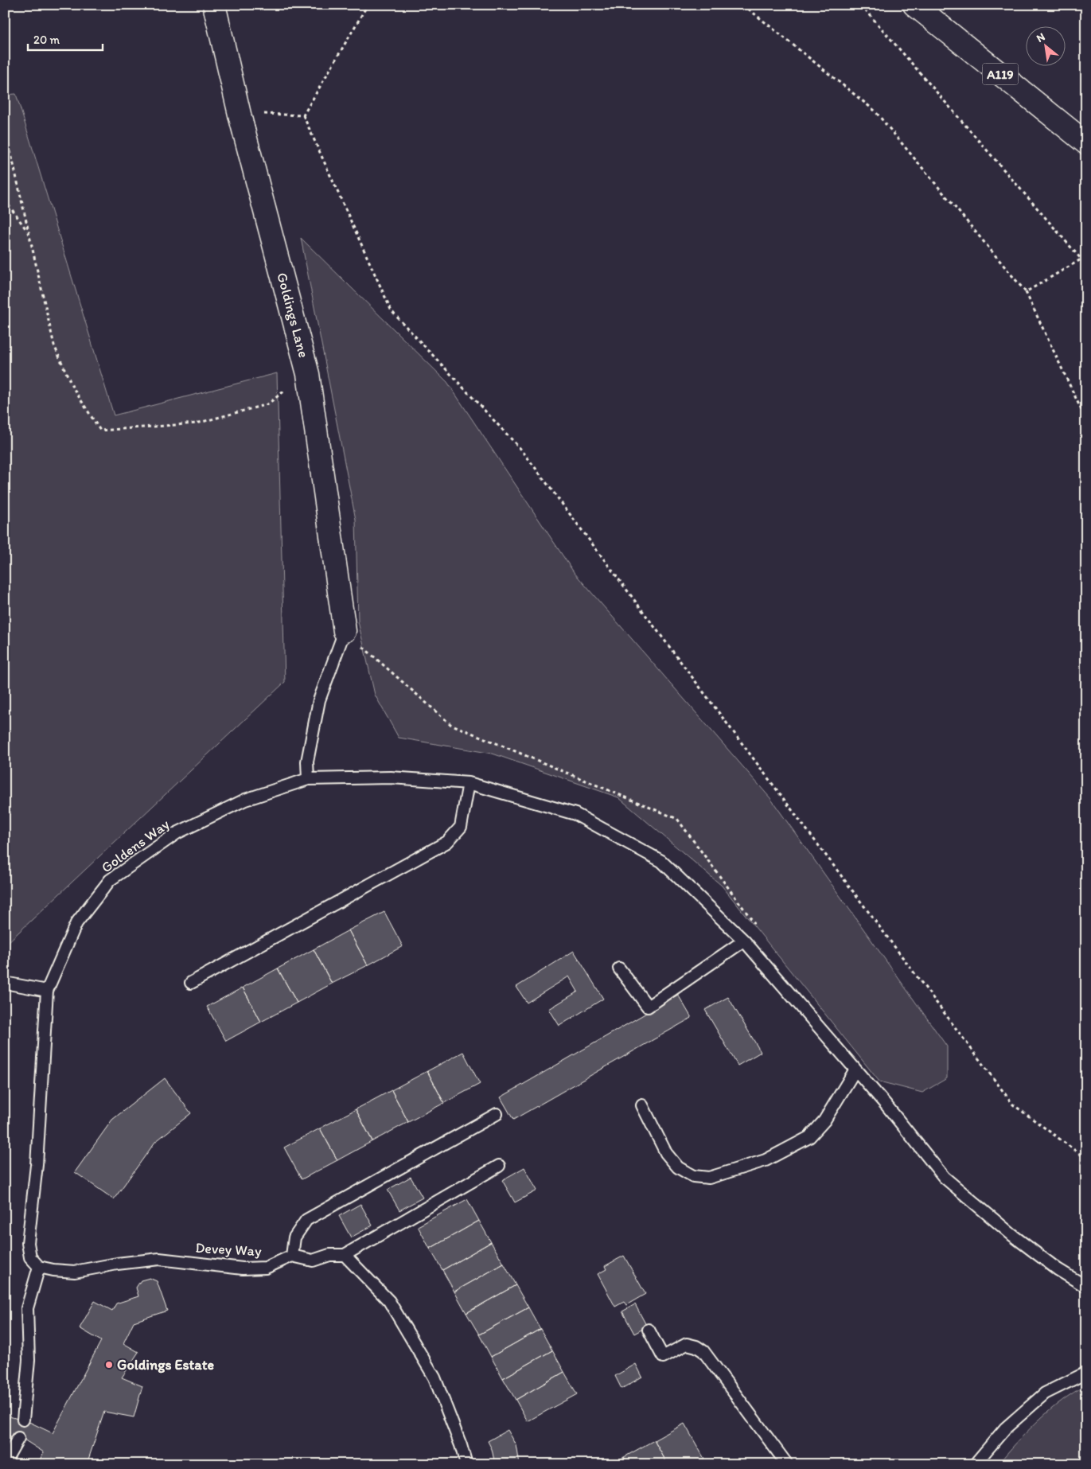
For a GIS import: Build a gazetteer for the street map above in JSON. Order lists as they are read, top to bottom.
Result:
{
  "streets": {
    "street": ["A119", "Goldings Lane"],
    "lane": ["Goldens Way", "Devey Way"]
  },
  "crossings": [
    ["Goldens Way", "Devey Way"]
  ],
  "places": ["Goldings Estate"],
  "scale_bar": "20 m",
  "north": "top left"
}
